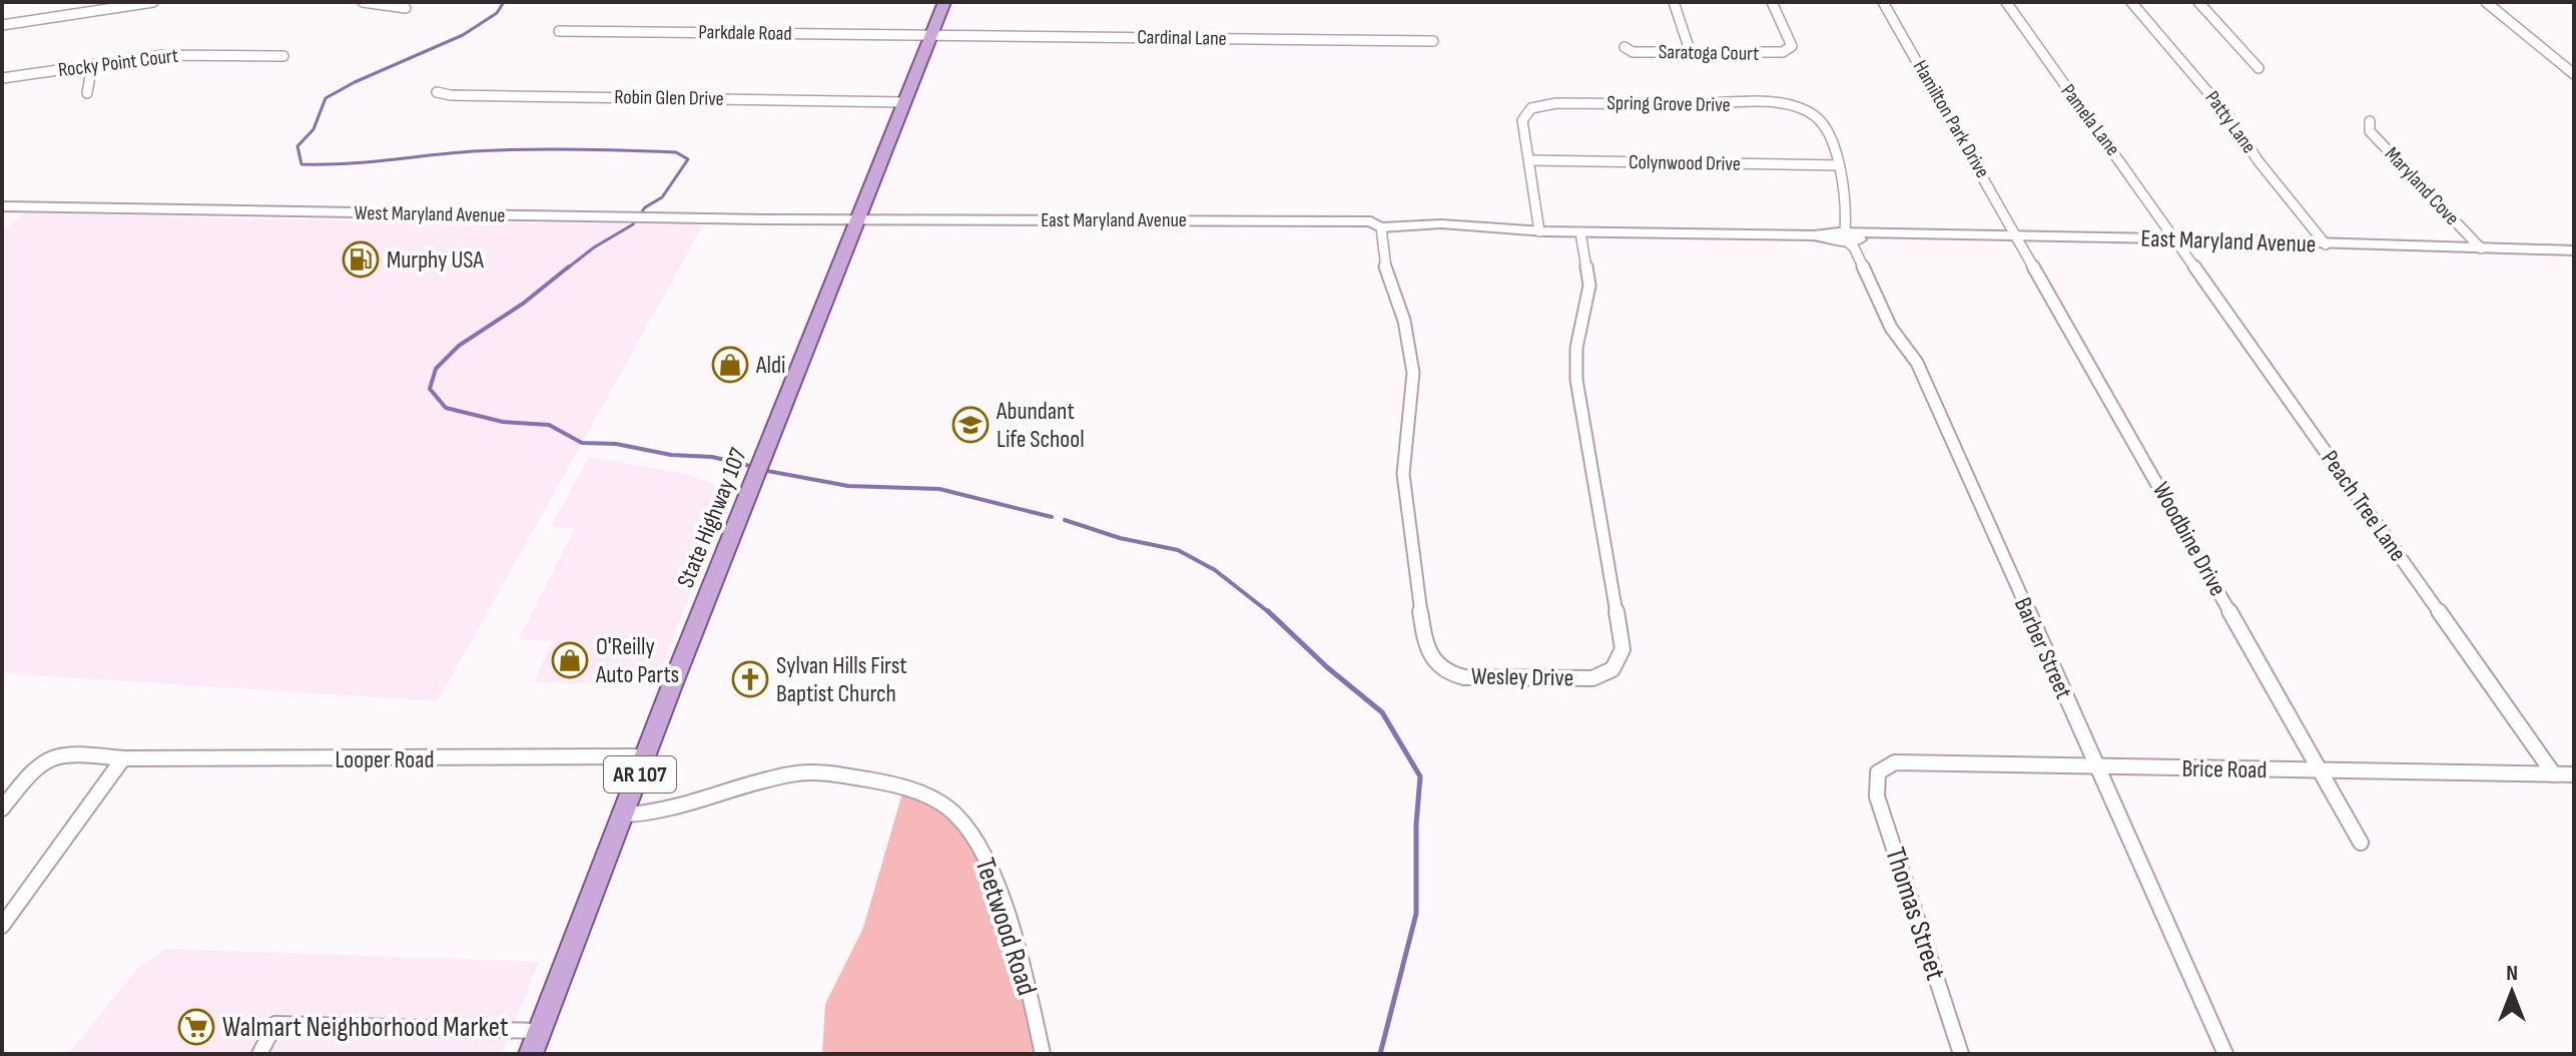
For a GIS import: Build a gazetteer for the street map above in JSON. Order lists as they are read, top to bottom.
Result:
{
  "streets": {
    "main road": ["State Highway 107", "AR 107"],
    "street": [
      "Parkdale Road",
      "Cardinal Lane",
      "Saratoga Court",
      "Rocky Point Court",
      "Robin Glen Drive",
      "Spring Grove Drive",
      "Hamilton Park Drive",
      "Pamela Lane",
      "Patty Lane",
      "Colynwood Drive",
      "Maryland Cove",
      "West Maryland Avenue",
      "East Maryland Avenue",
      "Peach Tree Lane",
      "Woodbine Drive",
      "Barber Street",
      "Wesley Drive",
      "Looper Road",
      "Brice Road",
      "Thomas Street",
      "Teetwood Road"
    ]
  },
  "crossings": [
    ["Parkdale Road", "Cardinal Lane"],
    ["Parkdale Road", "State Highway 107"],
    ["Cardinal Lane", "State Highway 107"],
    ["Robin Glen Drive", "State Highway 107"],
    ["Spring Grove Drive", "Colynwood Drive"],
    ["Spring Grove Drive", "East Maryland Avenue"],
    ["Spring Grove Drive", "Barber Street"],
    ["Hamilton Park Drive", "East Maryland Avenue"],
    ["Hamilton Park Drive", "Woodbine Drive"],
    ["Pamela Lane", "East Maryland Avenue"],
    ["Pamela Lane", "Peach Tree Lane"],
    ["Patty Lane", "East Maryland Avenue"],
    ["Maryland Cove", "East Maryland Avenue"],
    ["West Maryland Avenue", "East Maryland Avenue"],
    ["West Maryland Avenue", "State Highway 107"],
    ["East Maryland Avenue", "Peach Tree Lane"],
    ["East Maryland Avenue", "State Highway 107"],
    ["East Maryland Avenue", "Woodbine Drive"],
    ["East Maryland Avenue", "Barber Street"],
    ["East Maryland Avenue", "Wesley Drive"],
    ["Peach Tree Lane", "Brice Road"],
    ["State Highway 107", "Looper Road"],
    ["State Highway 107", "Teetwood Road"],
    ["Woodbine Drive", "Brice Road"],
    ["Barber Street", "Brice Road"],
    ["Brice Road", "Thomas Street"]
  ],
  "places": {
    "fuel station": ["Murphy USA"],
    "shop": ["Aldi", "O'Reilly Auto Parts"],
    "school or university": ["Abundant Life School"],
    "church": ["Sylvan Hills First Baptist Church"],
    "supermarket": ["Walmart Neighborhood Market"]
  },
  "north": "top"
}
